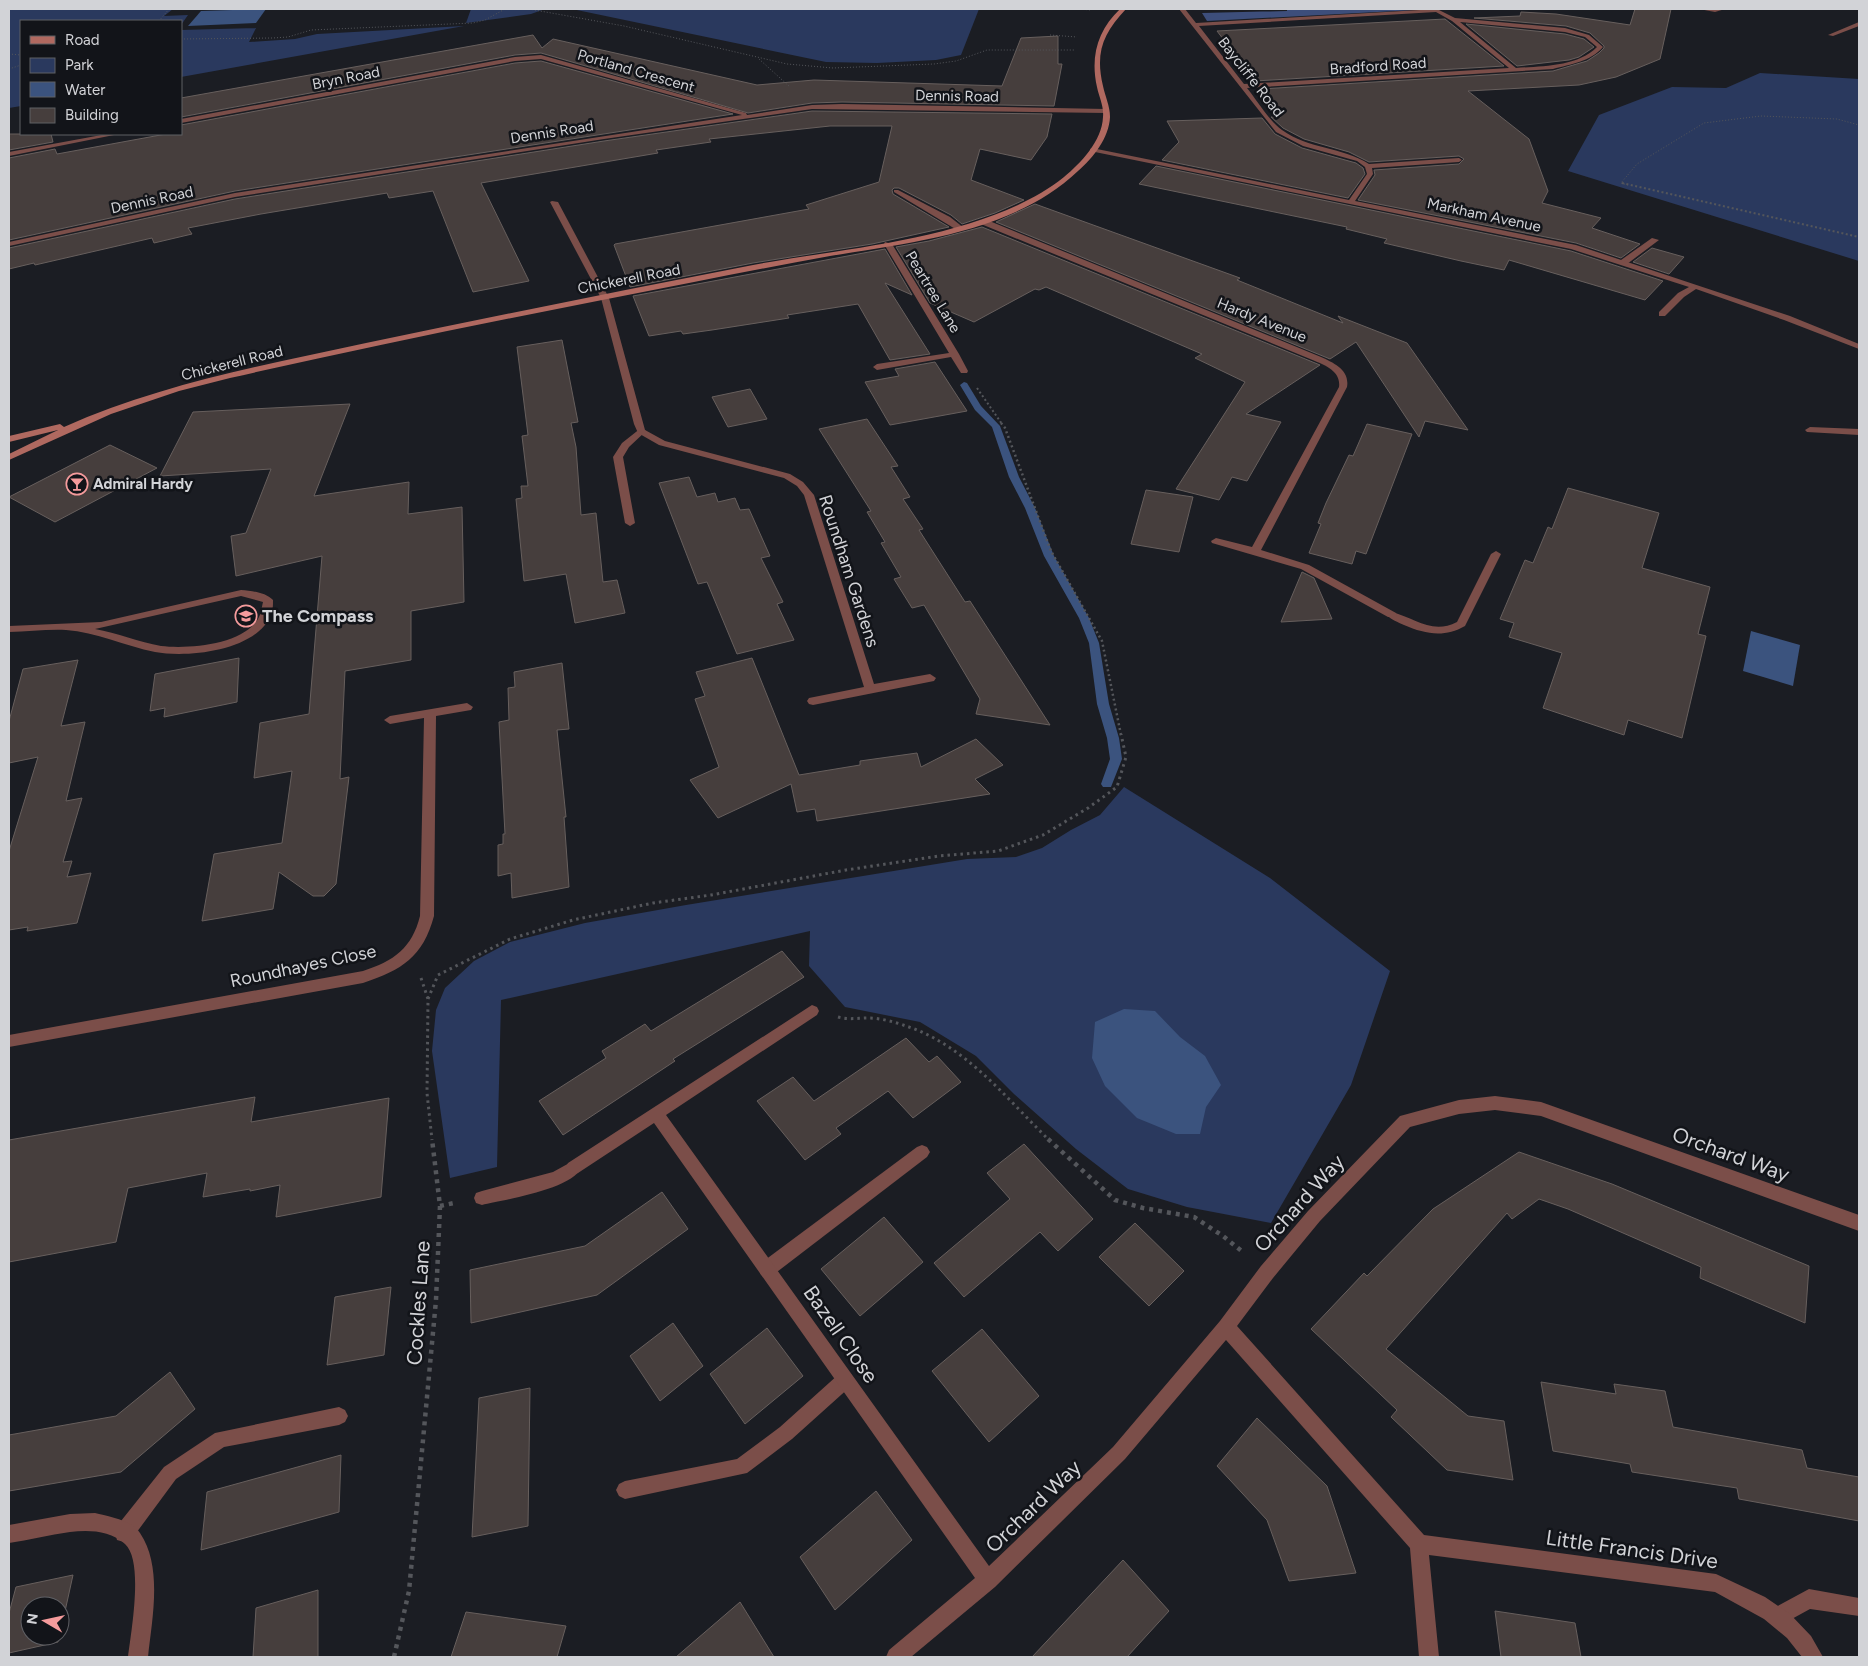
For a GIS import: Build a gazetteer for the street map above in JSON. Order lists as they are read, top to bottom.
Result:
{
  "streets": {
    "main road": ["Chickerell Road"],
    "street": [
      "Bradford Road",
      "Portland Crescent",
      "Baycliffe Road",
      "Bryn Road",
      "Dennis Road",
      "Markham Avenue",
      "Peartree Lane",
      "Hardy Avenue",
      "Roundham Gardens",
      "Roundhayes Close",
      "Orchard Way",
      "Bazell Close",
      "Little Francis Drive"
    ],
    "path": ["Cockles Lane"]
  },
  "crossings": [
    ["Bradford Road", "Baycliffe Road"],
    ["Portland Crescent", "Bryn Road"],
    ["Portland Crescent", "Dennis Road"],
    ["Dennis Road", "Chickerell Road"],
    ["Markham Avenue", "Chickerell Road"],
    ["Chickerell Road", "Peartree Lane"],
    ["Chickerell Road", "Hardy Avenue"],
    ["Roundhayes Close", "Cockles Lane"],
    ["Orchard Way", "Bazell Close"]
  ],
  "places": {
    "bar": ["Admiral Hardy"],
    "school or university": ["The Compass"]
  },
  "legend": [
    "Road",
    "Park",
    "Water",
    "Building"
  ],
  "north": "left"
}
